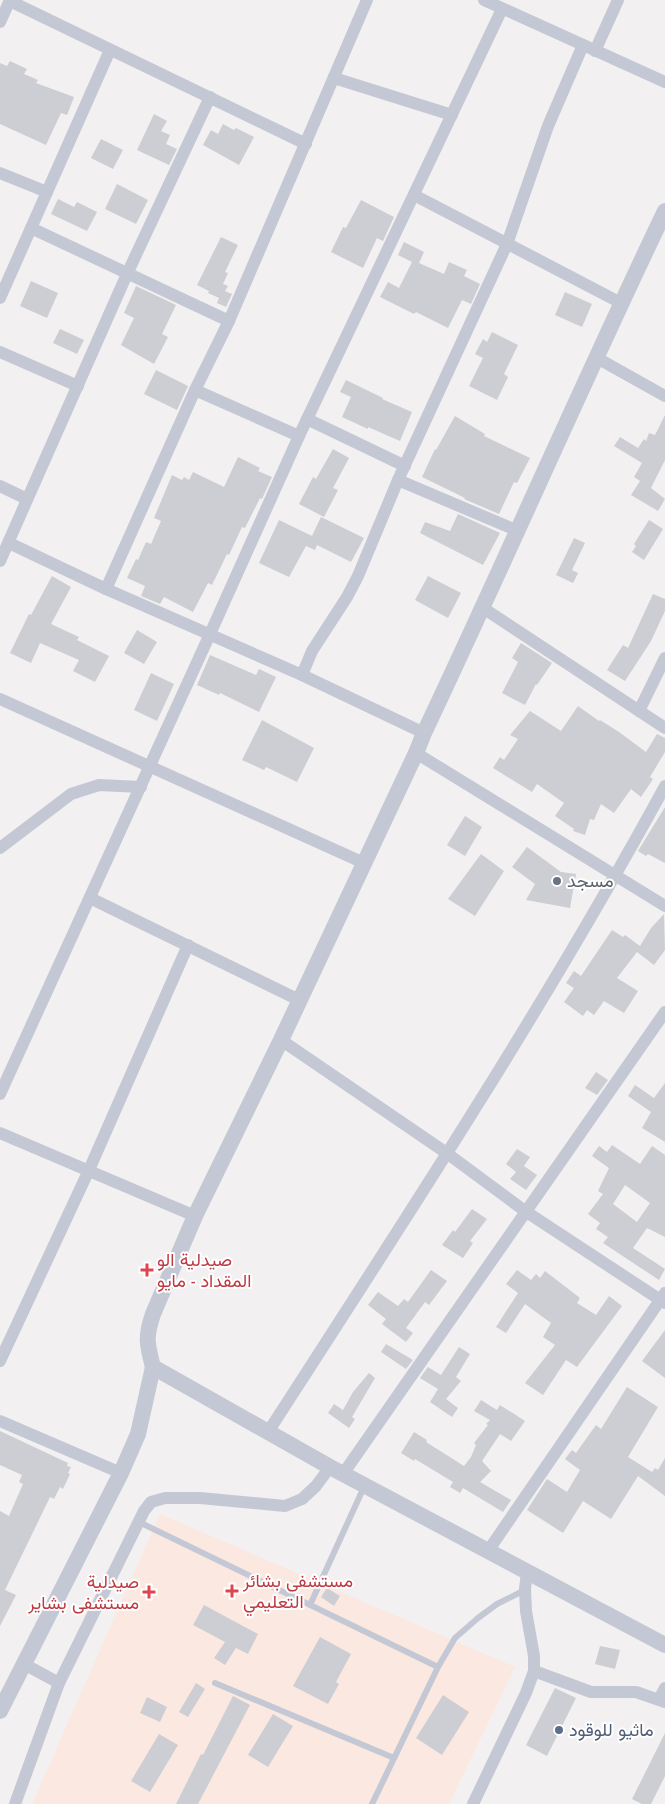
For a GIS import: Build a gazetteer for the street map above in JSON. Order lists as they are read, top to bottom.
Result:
{
  "places": {
    "other": ["مسجد", "ماثيو للوقود"],
    "health": ["صيدلية الو المقداد - مايو", "مستشفى بشائر التعليمي", "صيدلية مستشفى بشاير"]
  }
}
